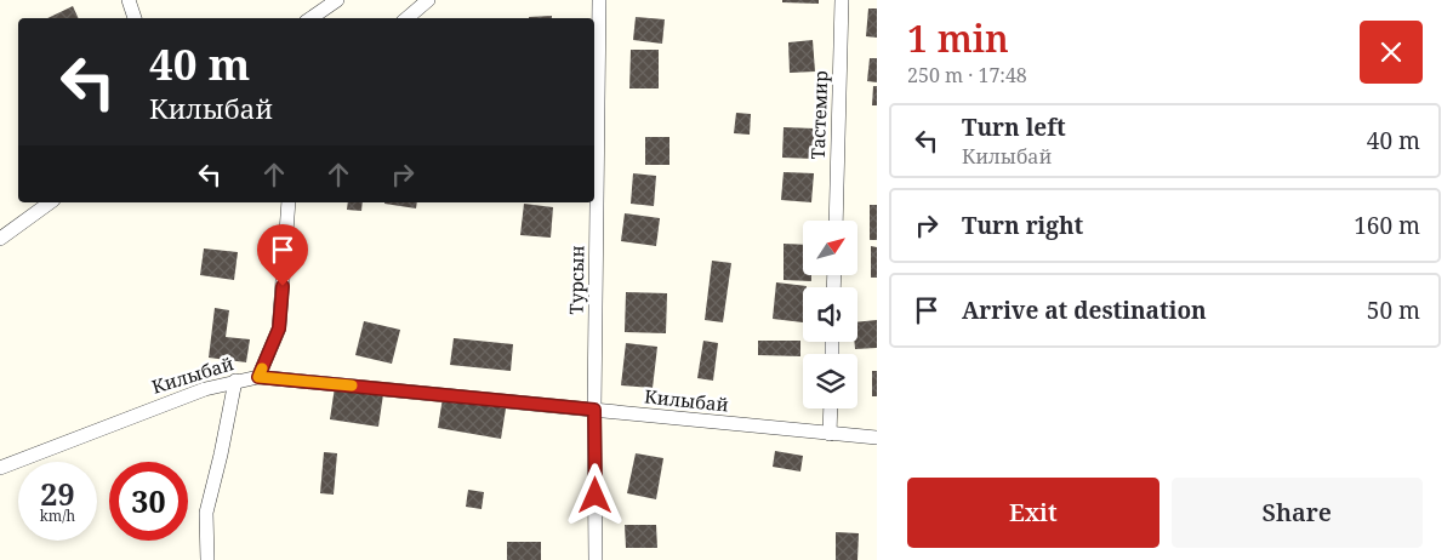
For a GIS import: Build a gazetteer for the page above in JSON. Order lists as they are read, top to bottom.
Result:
{
  "streets": {
    "street": ["Тастемир", "Турсын", "Килыбай"]
  },
  "crossings": [
    ["Турсын", "Килыбай"]
  ],
  "north": "top right",
  "page": {
    "heading": ["1 min", "250 m · 17:48"],
    "turn": ["40 m", "Килыбай"],
    "list": [
      {
        "name": "Turn left",
        "note": "Килыбай",
        "value": "40 m"
      },
      {
        "name": "Turn right",
        "value": "160 m"
      },
      {
        "name": "Arrive at destination",
        "value": "50 m"
      }
    ],
    "speed": "29 km/h",
    "limit": "30",
    "buttons": ["Exit", "Share"]
  }
}
